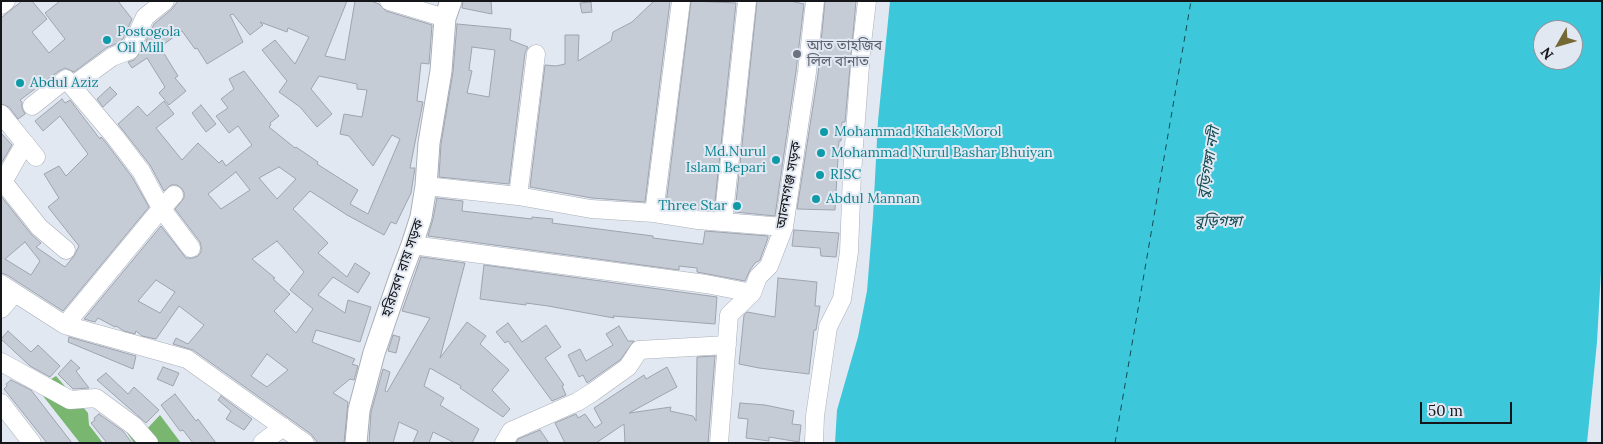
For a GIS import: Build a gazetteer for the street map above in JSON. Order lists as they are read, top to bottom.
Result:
{
  "streets": {
    "main road": ["হরিচরণ রায় সড়ক"],
    "street": ["আলমগঞ্জ সড়ক"]
  },
  "water": ["বুড়িগঙ্গা নদী", "বুড়িগঙ্গা"],
  "places": [
    "Postogola Oil Mill",
    "আত তাহজিব লিল বানাত",
    "Abdul Aziz",
    "Mohammad Khalek Morol",
    "Mohammad Nurul Bashar Bhuiyan",
    "Md.Nurul Islam Bepari",
    "RISC",
    "Abdul Mannan",
    "Three Star"
  ],
  "scale_bar": "50 m",
  "north": "bottom left"
}
